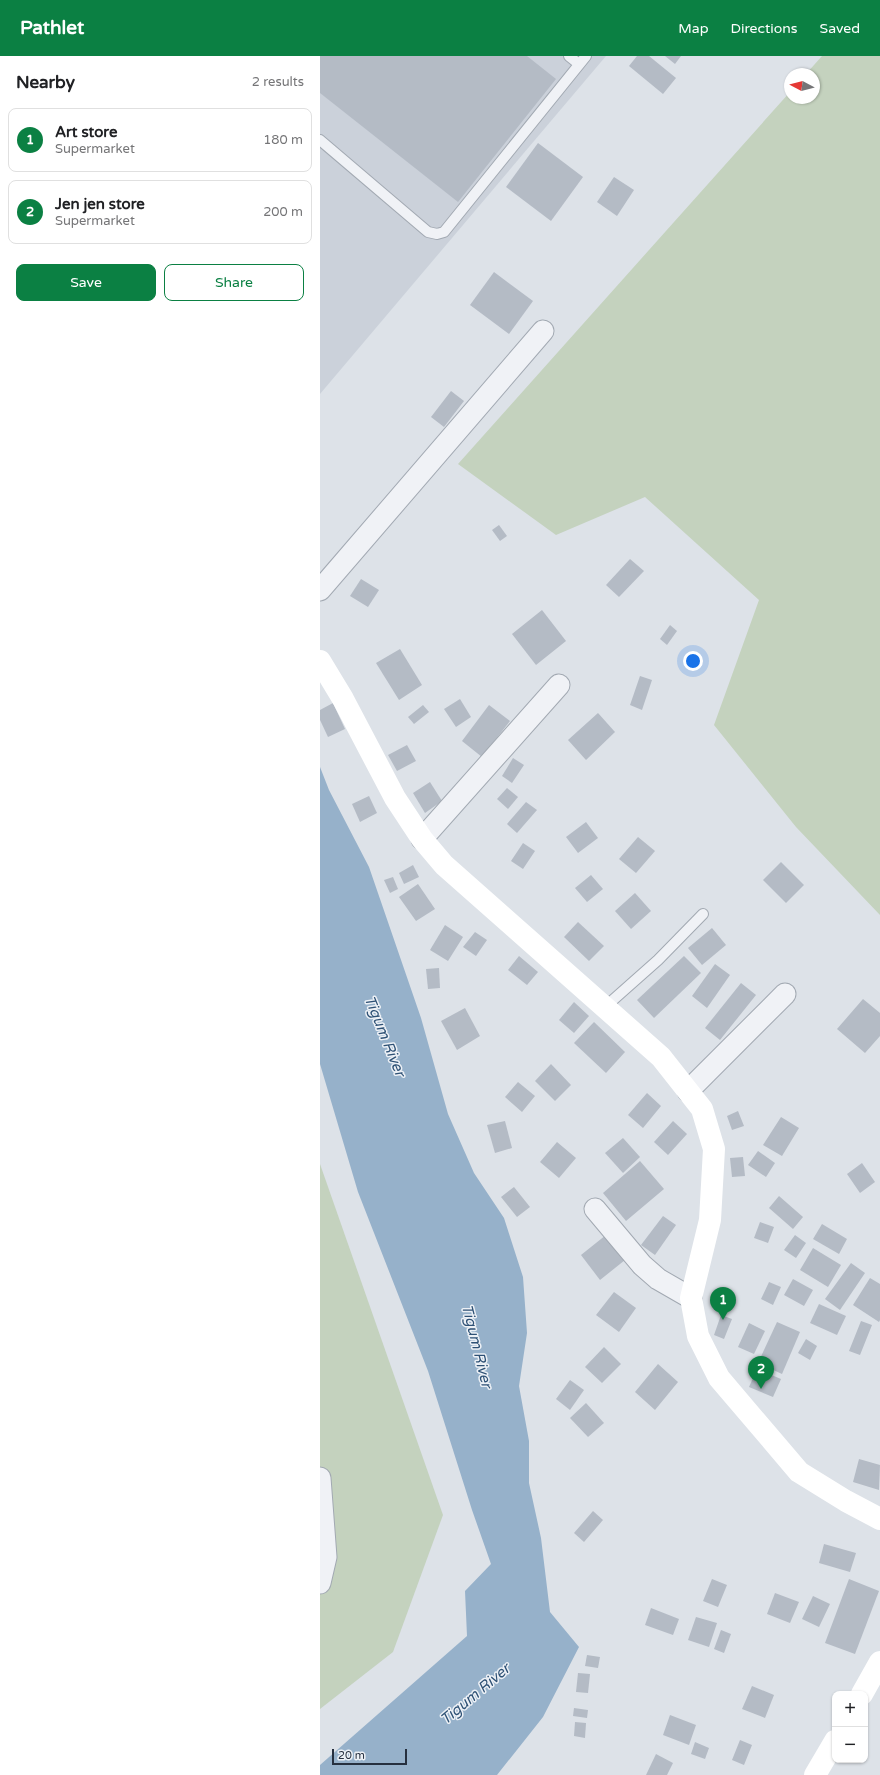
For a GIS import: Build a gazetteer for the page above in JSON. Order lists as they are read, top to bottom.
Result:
{
  "water": ["Tigum River"],
  "scale_bar": "20 m",
  "north": "left",
  "page": {
    "header": "Pathlet",
    "nav": ["Map", "Directions", "Saved"],
    "heading": ["Nearby", "2 results"],
    "list": [
      {
        "mark": "1",
        "name": "Art store",
        "note": "Supermarket",
        "value": "180 m"
      },
      {
        "mark": "2",
        "name": "Jen jen store",
        "note": "Supermarket",
        "value": "200 m"
      }
    ],
    "buttons": ["Save", "Share"],
    "pins": ["1", "2"],
    "map_buttons": ["+", "−"],
    "scale": "20 m"
  }
}
